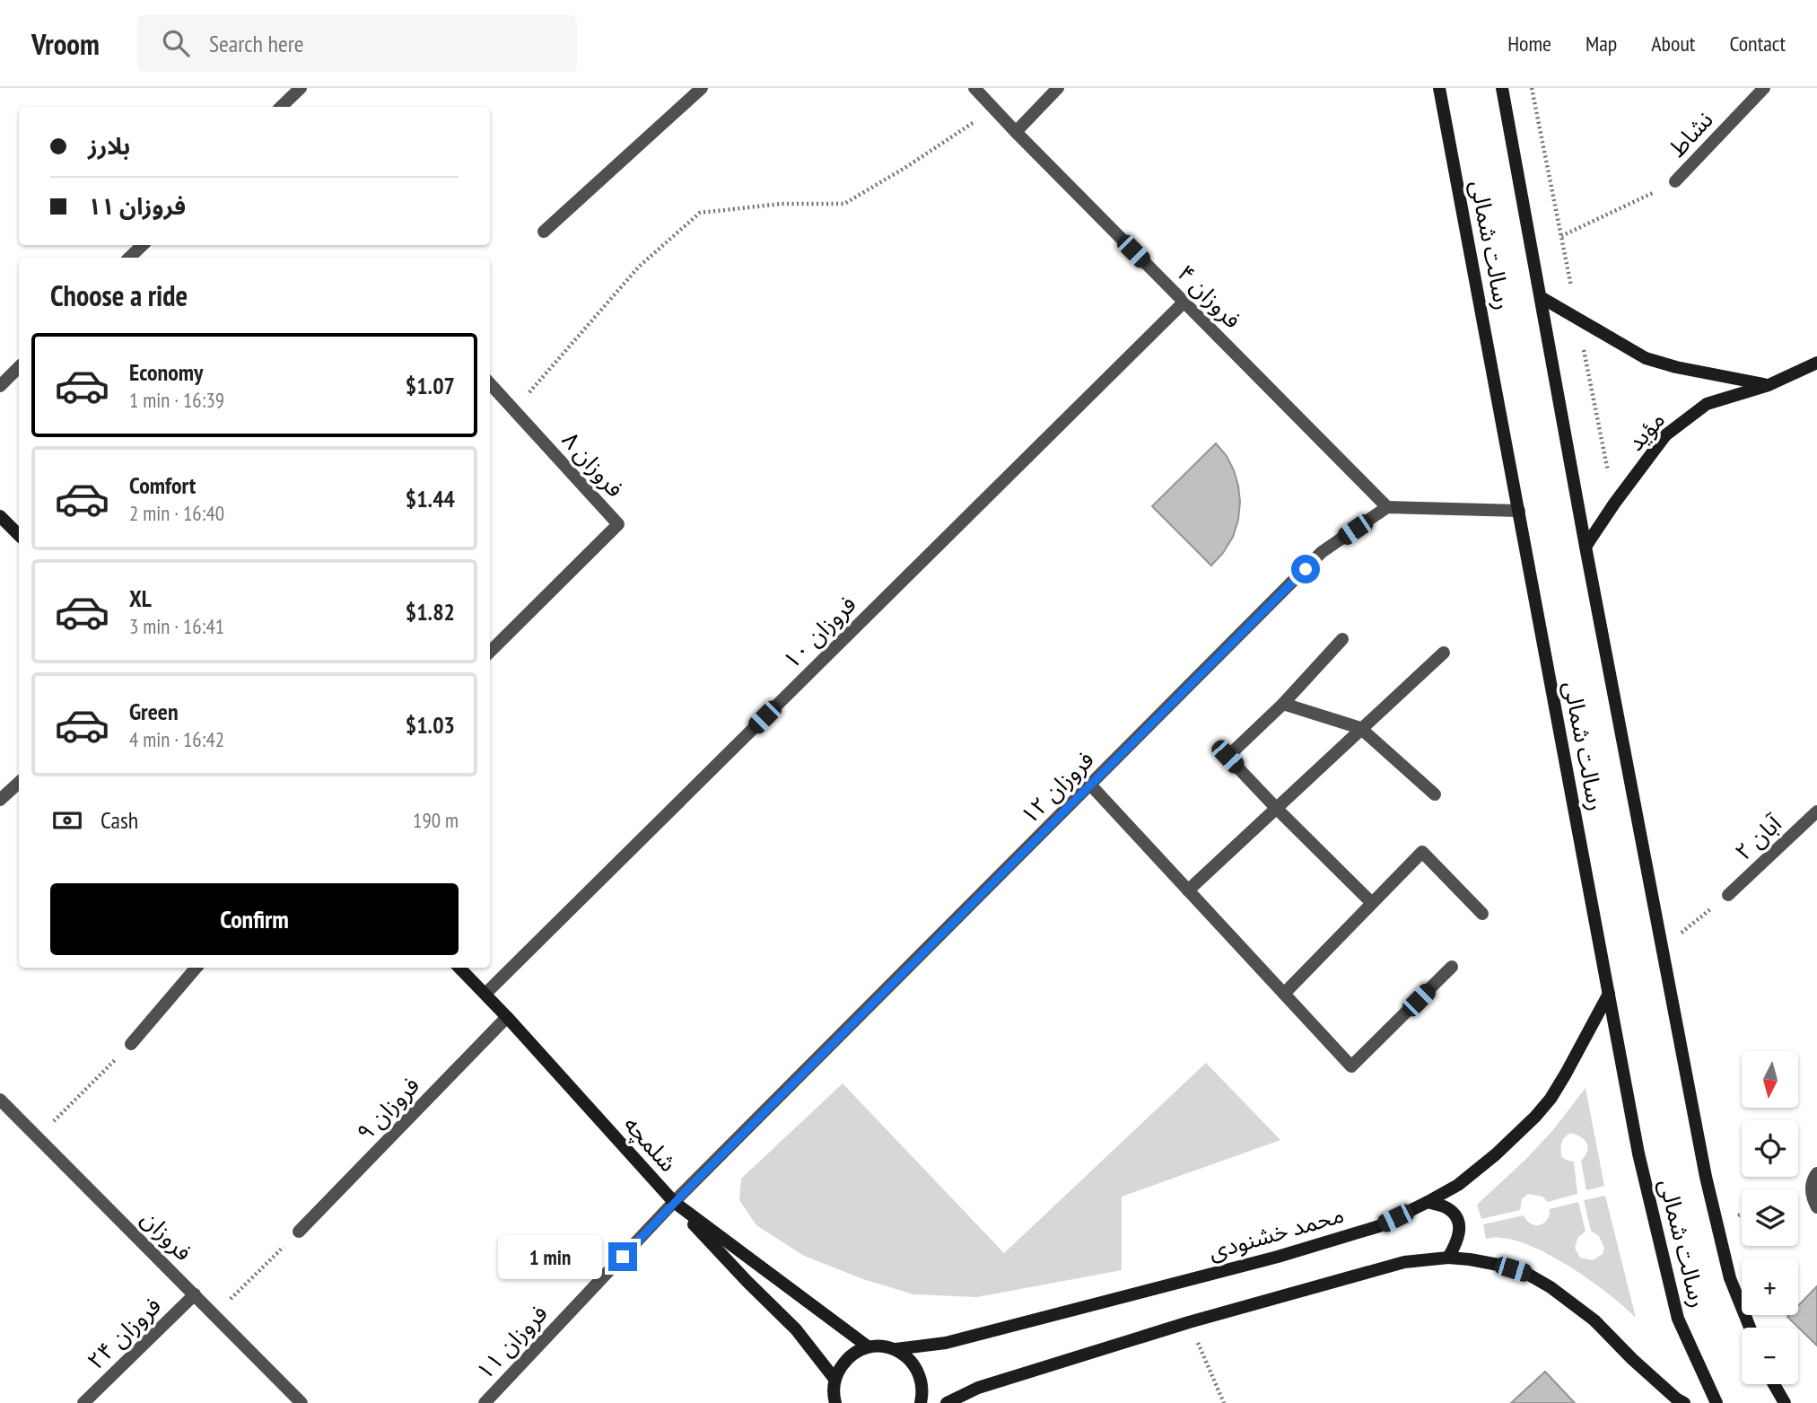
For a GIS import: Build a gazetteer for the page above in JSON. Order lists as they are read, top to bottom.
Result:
{
  "streets": {
    "street": [
      "نشاط",
      "رسالت شمالی",
      "فروزان ۴",
      "مؤید",
      "فروزان ۸",
      "فروزان ۱۰",
      "فروزان ۱۲",
      "آبان ۲",
      "فروزان ۹",
      "شلمچه",
      "محمد خشنودی",
      "فروزان",
      "فروزان ۲۴",
      "فروزان ۱۱"
    ]
  },
  "crossings": [
    ["رسالت شمالی", "مؤید"],
    ["رسالت شمالی", "محمد خشنودی"],
    ["فروزان ۴", "فروزان ۱۰"],
    ["فروزان ۴", "فروزان ۱۲"],
    ["فروزان ۱۰", "شلمچه"],
    ["فروزان ۱۲", "شلمچه"],
    ["فروزان ۱۲", "فروزان ۱۱"],
    ["فروزان ۹", "شلمچه"],
    ["شلمچه", "محمد خشنودی"],
    ["شلمچه", "فروزان ۱۱"],
    ["فروزان", "فروزان ۲۴"]
  ],
  "north": "bottom",
  "page": {
    "header": "Vroom",
    "search": "Search here",
    "nav": [
      "Home",
      "Map",
      "About",
      "Contact"
    ],
    "banner": ["بلارز", "فروزان ۱۱"],
    "heading": "Choose a ride",
    "list": [
      {
        "name": "Economy",
        "note": "1 min · 16:39",
        "value": "$1.07"
      },
      {
        "name": "Comfort",
        "note": "2 min · 16:40",
        "value": "$1.44"
      },
      {
        "name": "XL",
        "note": "3 min · 16:41",
        "value": "$1.82"
      },
      {
        "name": "Green",
        "note": "4 min · 16:42",
        "value": "$1.03"
      }
    ],
    "pay": ["Cash", "190 m"],
    "buttons": "Confirm",
    "map_buttons": ["+", "−"],
    "bubble": "1 min"
  }
}
